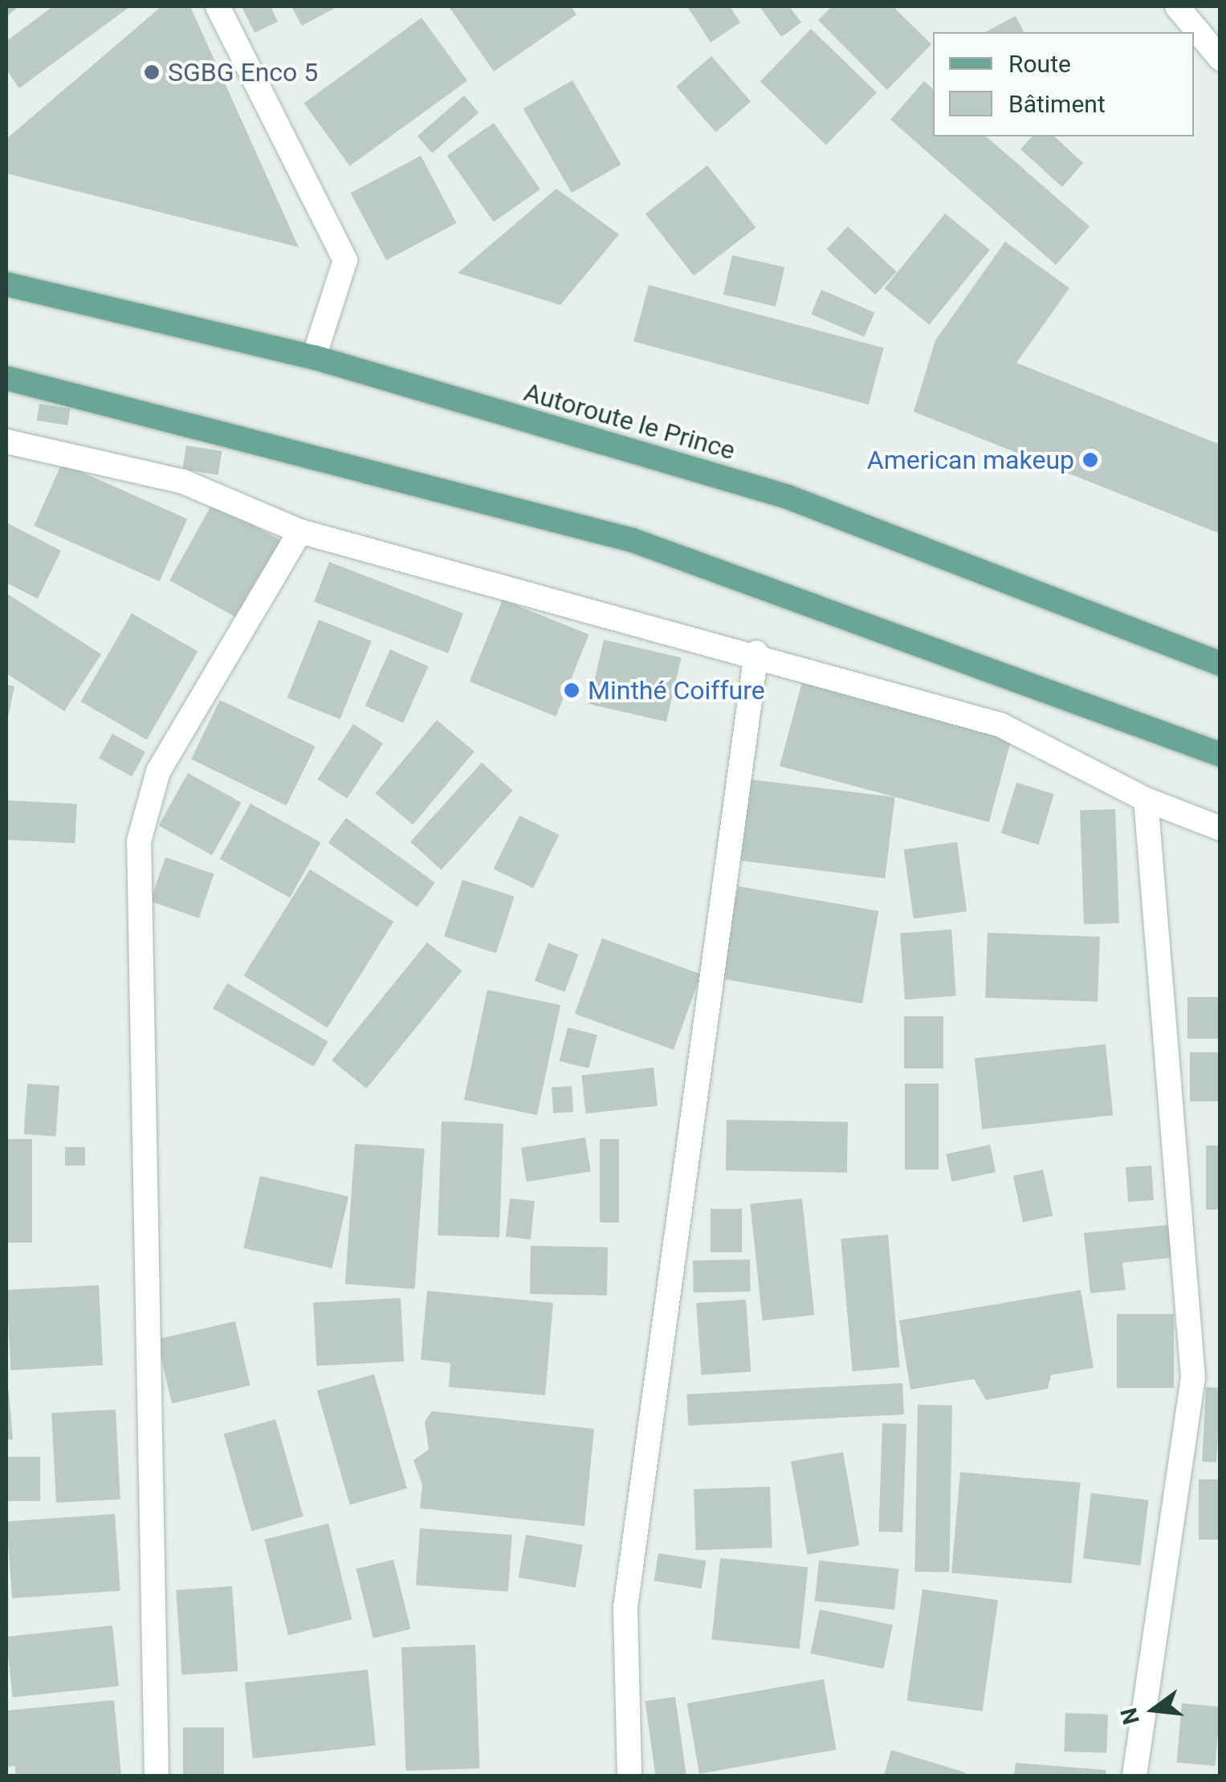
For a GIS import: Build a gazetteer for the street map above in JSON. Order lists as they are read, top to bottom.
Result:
{
  "streets": {
    "main road": ["Autoroute le Prince"]
  },
  "places": ["SGBG Enco 5", "American makeup", "Minthé Coiffure"],
  "legend": ["Route", "Bâtiment"],
  "north": "left"
}
